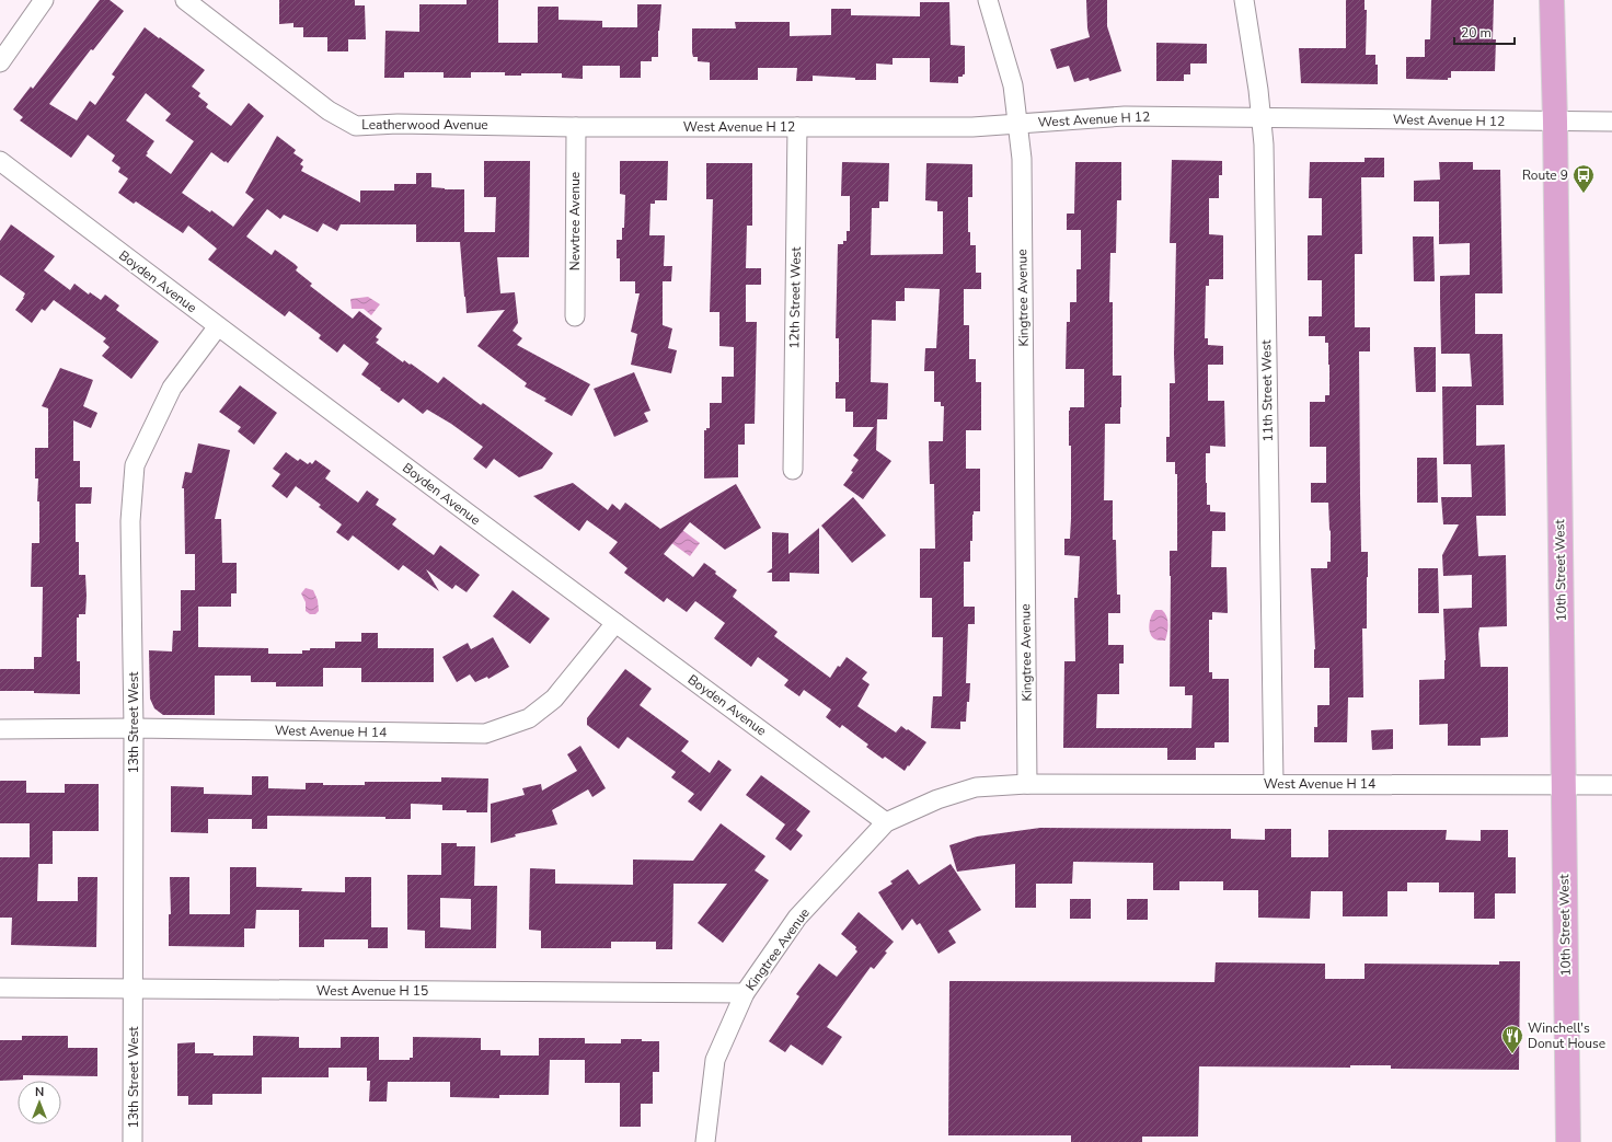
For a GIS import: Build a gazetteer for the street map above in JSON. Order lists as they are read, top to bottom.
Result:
{
  "streets": {
    "main road": ["10th Street West"],
    "street": [
      "West Avenue H 12",
      "Leatherwood Avenue",
      "Newtree Avenue",
      "Boyden Avenue",
      "12th Street West",
      "Kingtree Avenue",
      "11th Street West",
      "13th Street West",
      "West Avenue H 14",
      "West Avenue H 15"
    ]
  },
  "crossings": [
    ["West Avenue H 12", "Leatherwood Avenue"],
    ["West Avenue H 12", "Newtree Avenue"],
    ["West Avenue H 12", "12th Street West"],
    ["West Avenue H 12", "Kingtree Avenue"],
    ["West Avenue H 12", "11th Street West"],
    ["West Avenue H 12", "10th Street West"],
    ["Leatherwood Avenue", "Newtree Avenue"],
    ["Boyden Avenue", "Kingtree Avenue"],
    ["Boyden Avenue", "13th Street West"],
    ["Boyden Avenue", "West Avenue H 14"],
    ["Kingtree Avenue", "West Avenue H 14"],
    ["Kingtree Avenue", "West Avenue H 15"],
    ["11th Street West", "West Avenue H 14"],
    ["10th Street West", "West Avenue H 14"],
    ["13th Street West", "West Avenue H 14"],
    ["13th Street West", "West Avenue H 15"]
  ],
  "places": {
    "bus stop": ["Route 9"],
    "restaurant": ["Winchell's Donut House"]
  },
  "scale_bar": "20 m",
  "north": "top"
}
